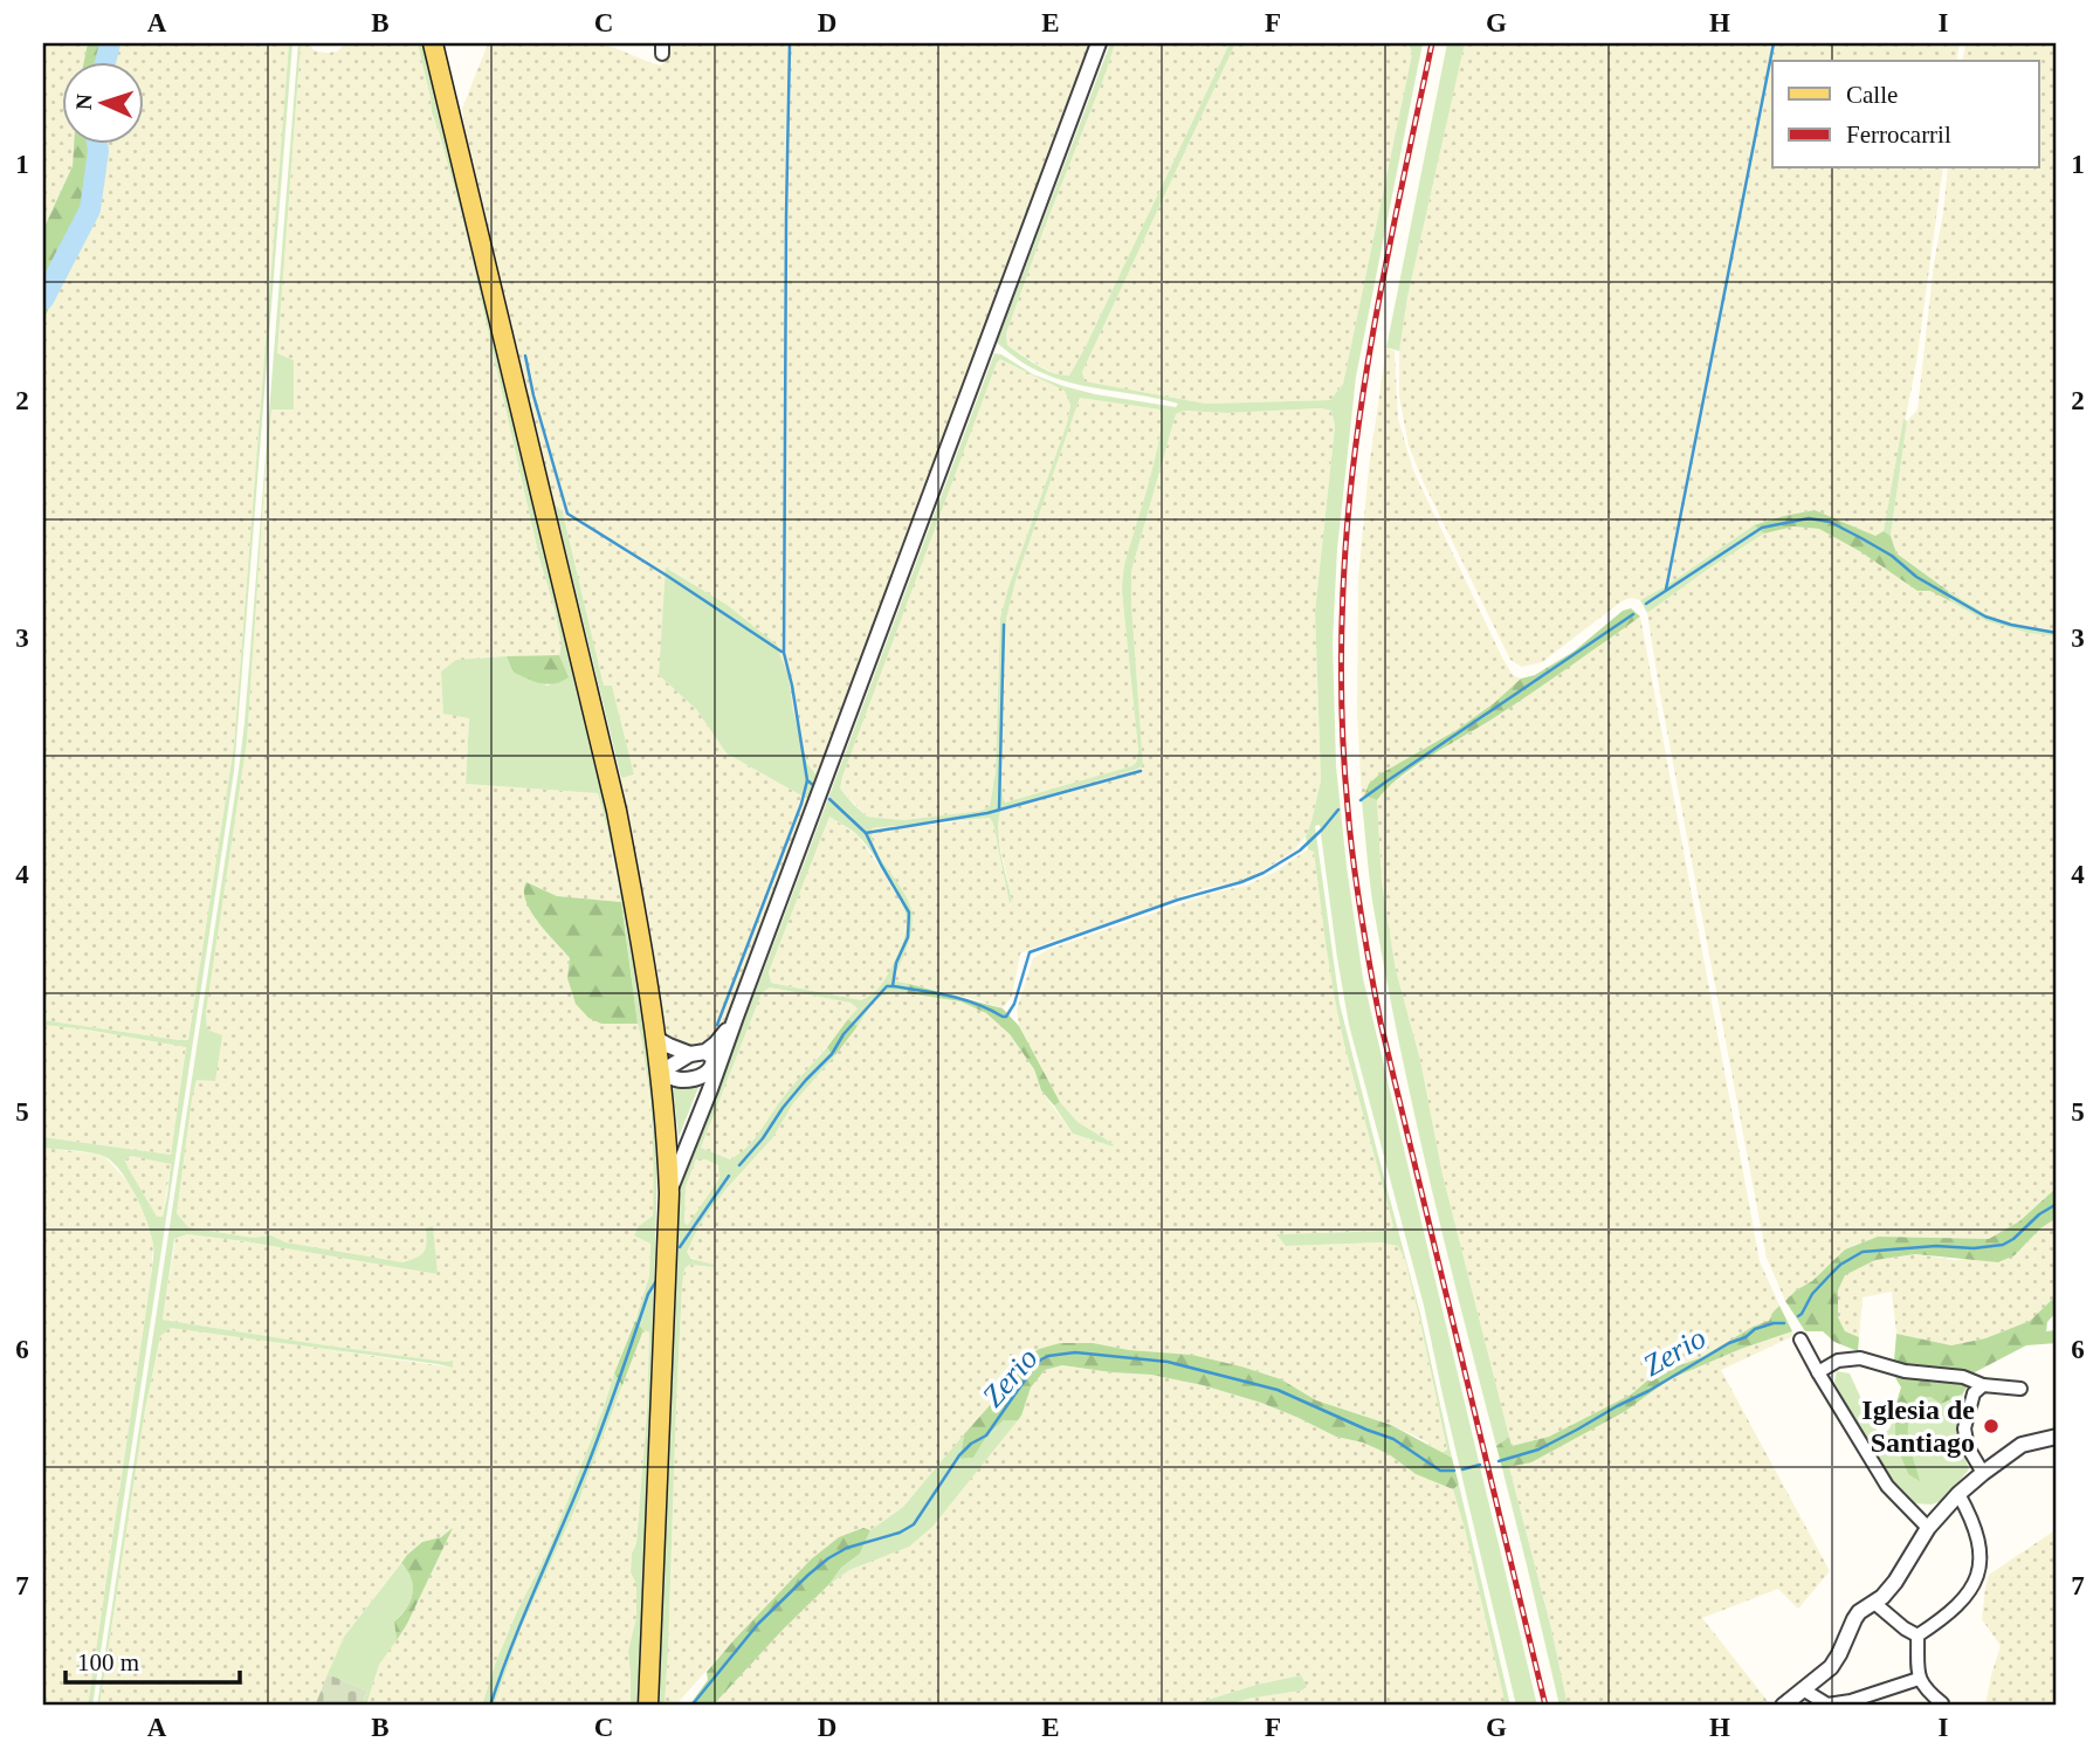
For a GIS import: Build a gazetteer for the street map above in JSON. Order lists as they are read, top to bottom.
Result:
{
  "water": ["Zerio"],
  "places": ["Iglesia de Santiago"],
  "legend": ["Calle", "Ferrocarril"],
  "scale_bar": "100 m",
  "north": "left",
  "grid": {
    "columns": [
      "A",
      "B",
      "C",
      "D",
      "E",
      "F",
      "G",
      "H",
      "I"
    ],
    "rows": [
      "1",
      "2",
      "3",
      "4",
      "5",
      "6",
      "7"
    ]
  }
}
